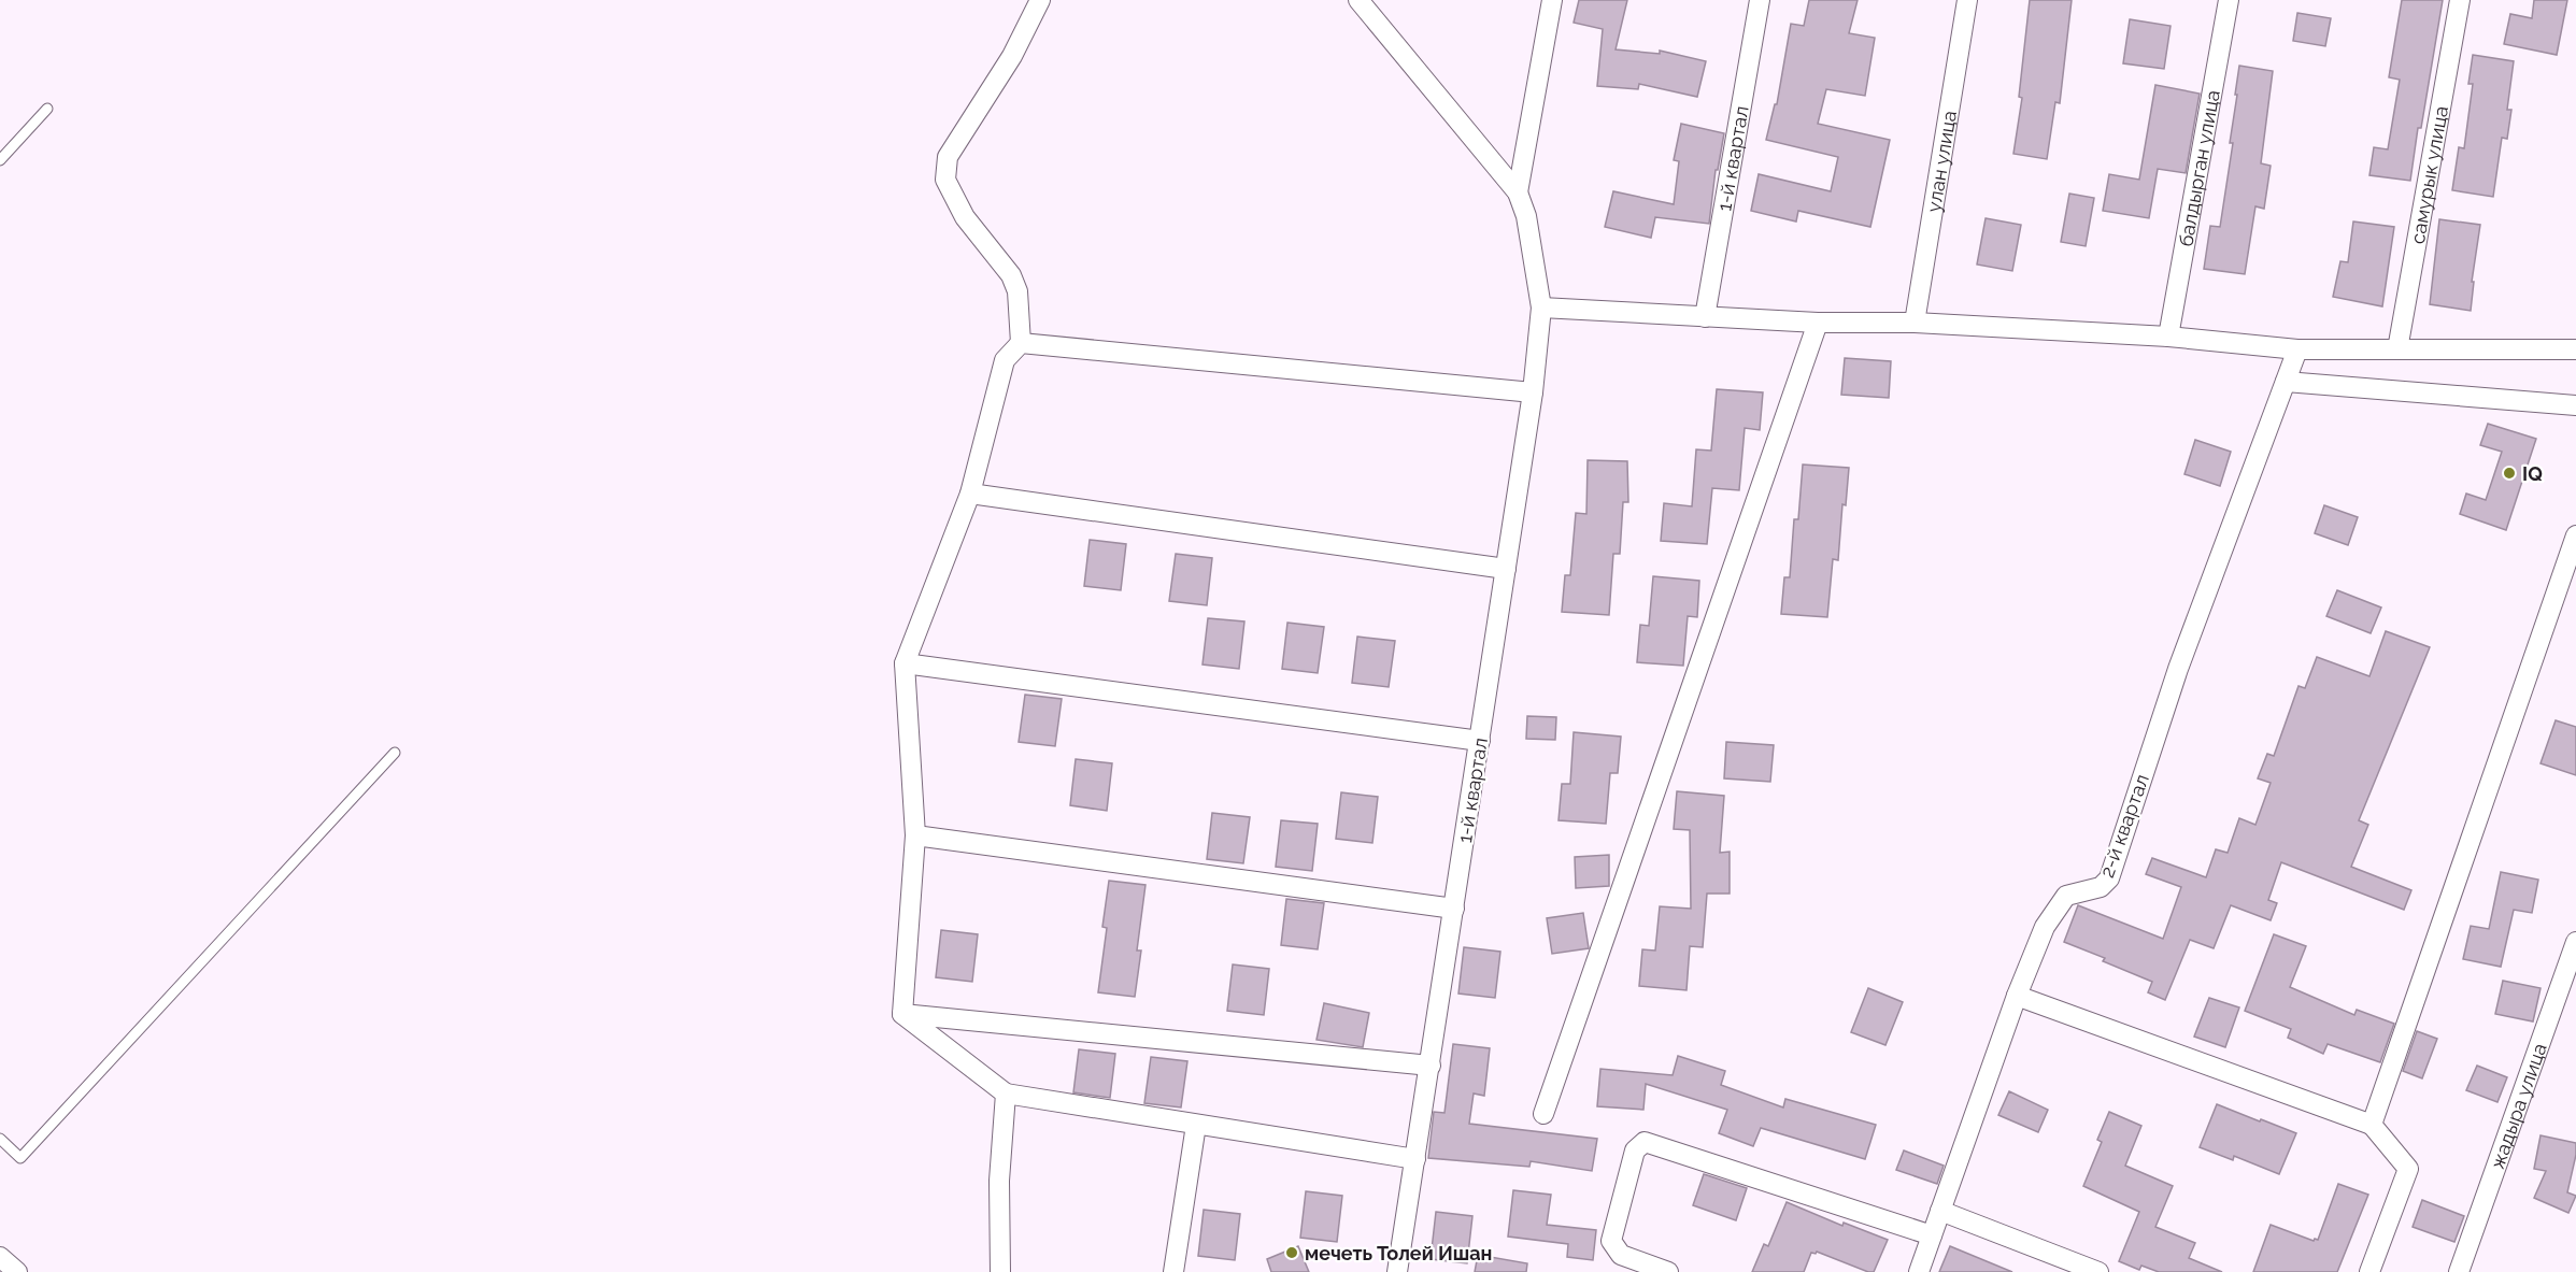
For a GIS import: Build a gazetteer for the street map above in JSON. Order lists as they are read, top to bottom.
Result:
{
  "streets": {
    "street": [
      "1-й квартал",
      "улан улица",
      "балдырган улица",
      "самурык улица",
      "2-й квартал",
      "жадыра улица"
    ]
  },
  "places": ["IQ", "мечеть Толей Ишан"]
}
